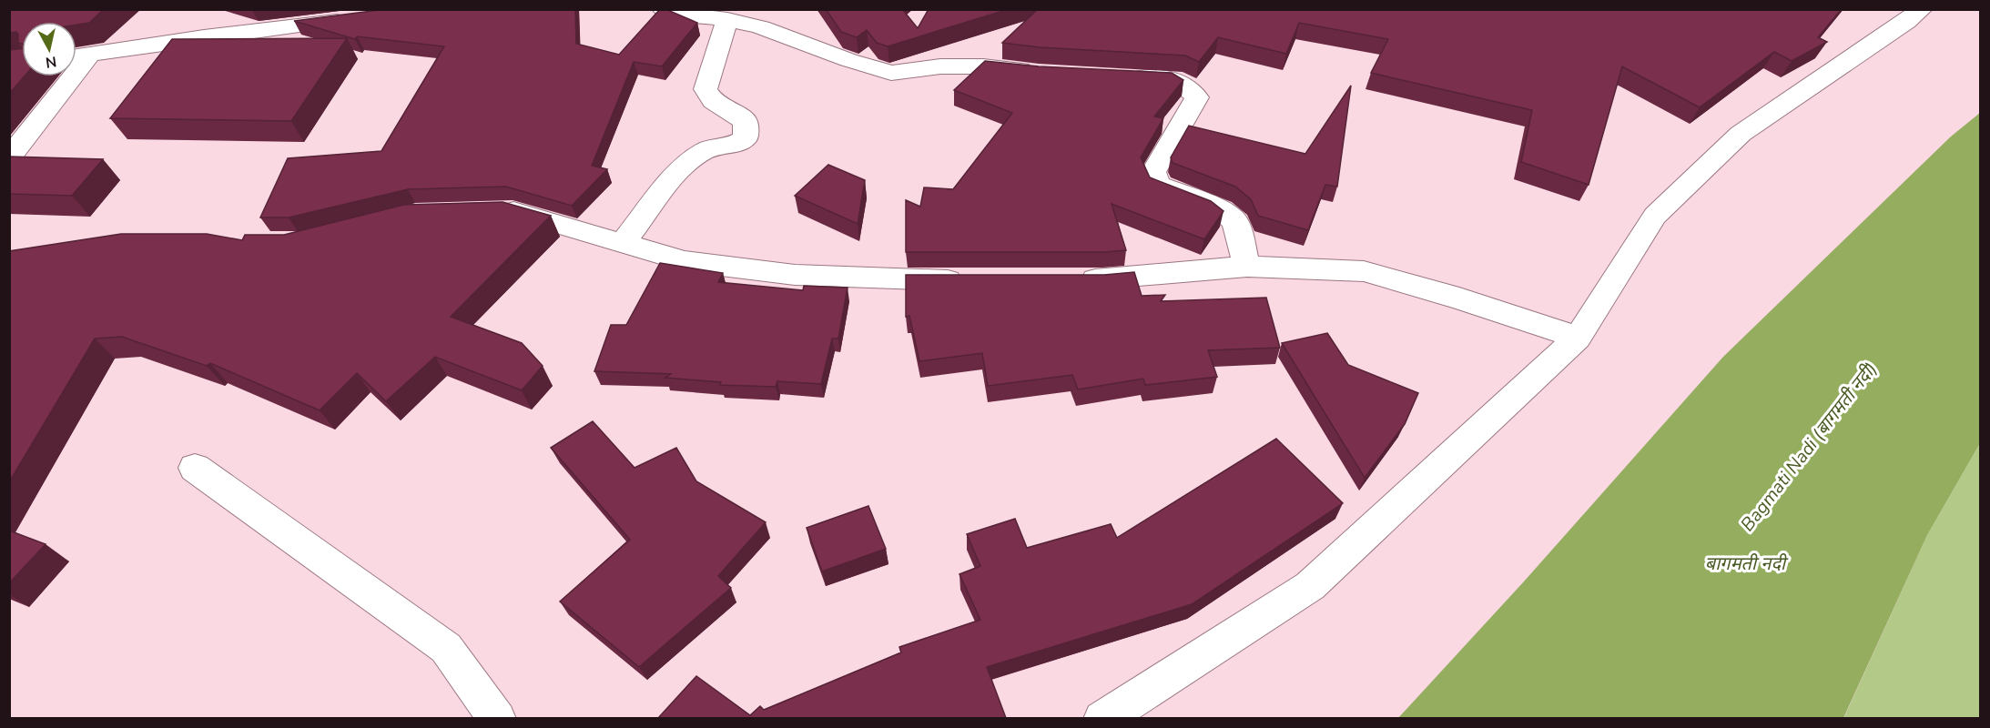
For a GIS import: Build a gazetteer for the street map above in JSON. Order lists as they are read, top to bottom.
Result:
{
  "water": ["Bagmati Nadi (बागमती नदी)", "बागमती नदी"],
  "north": "bottom"
}
